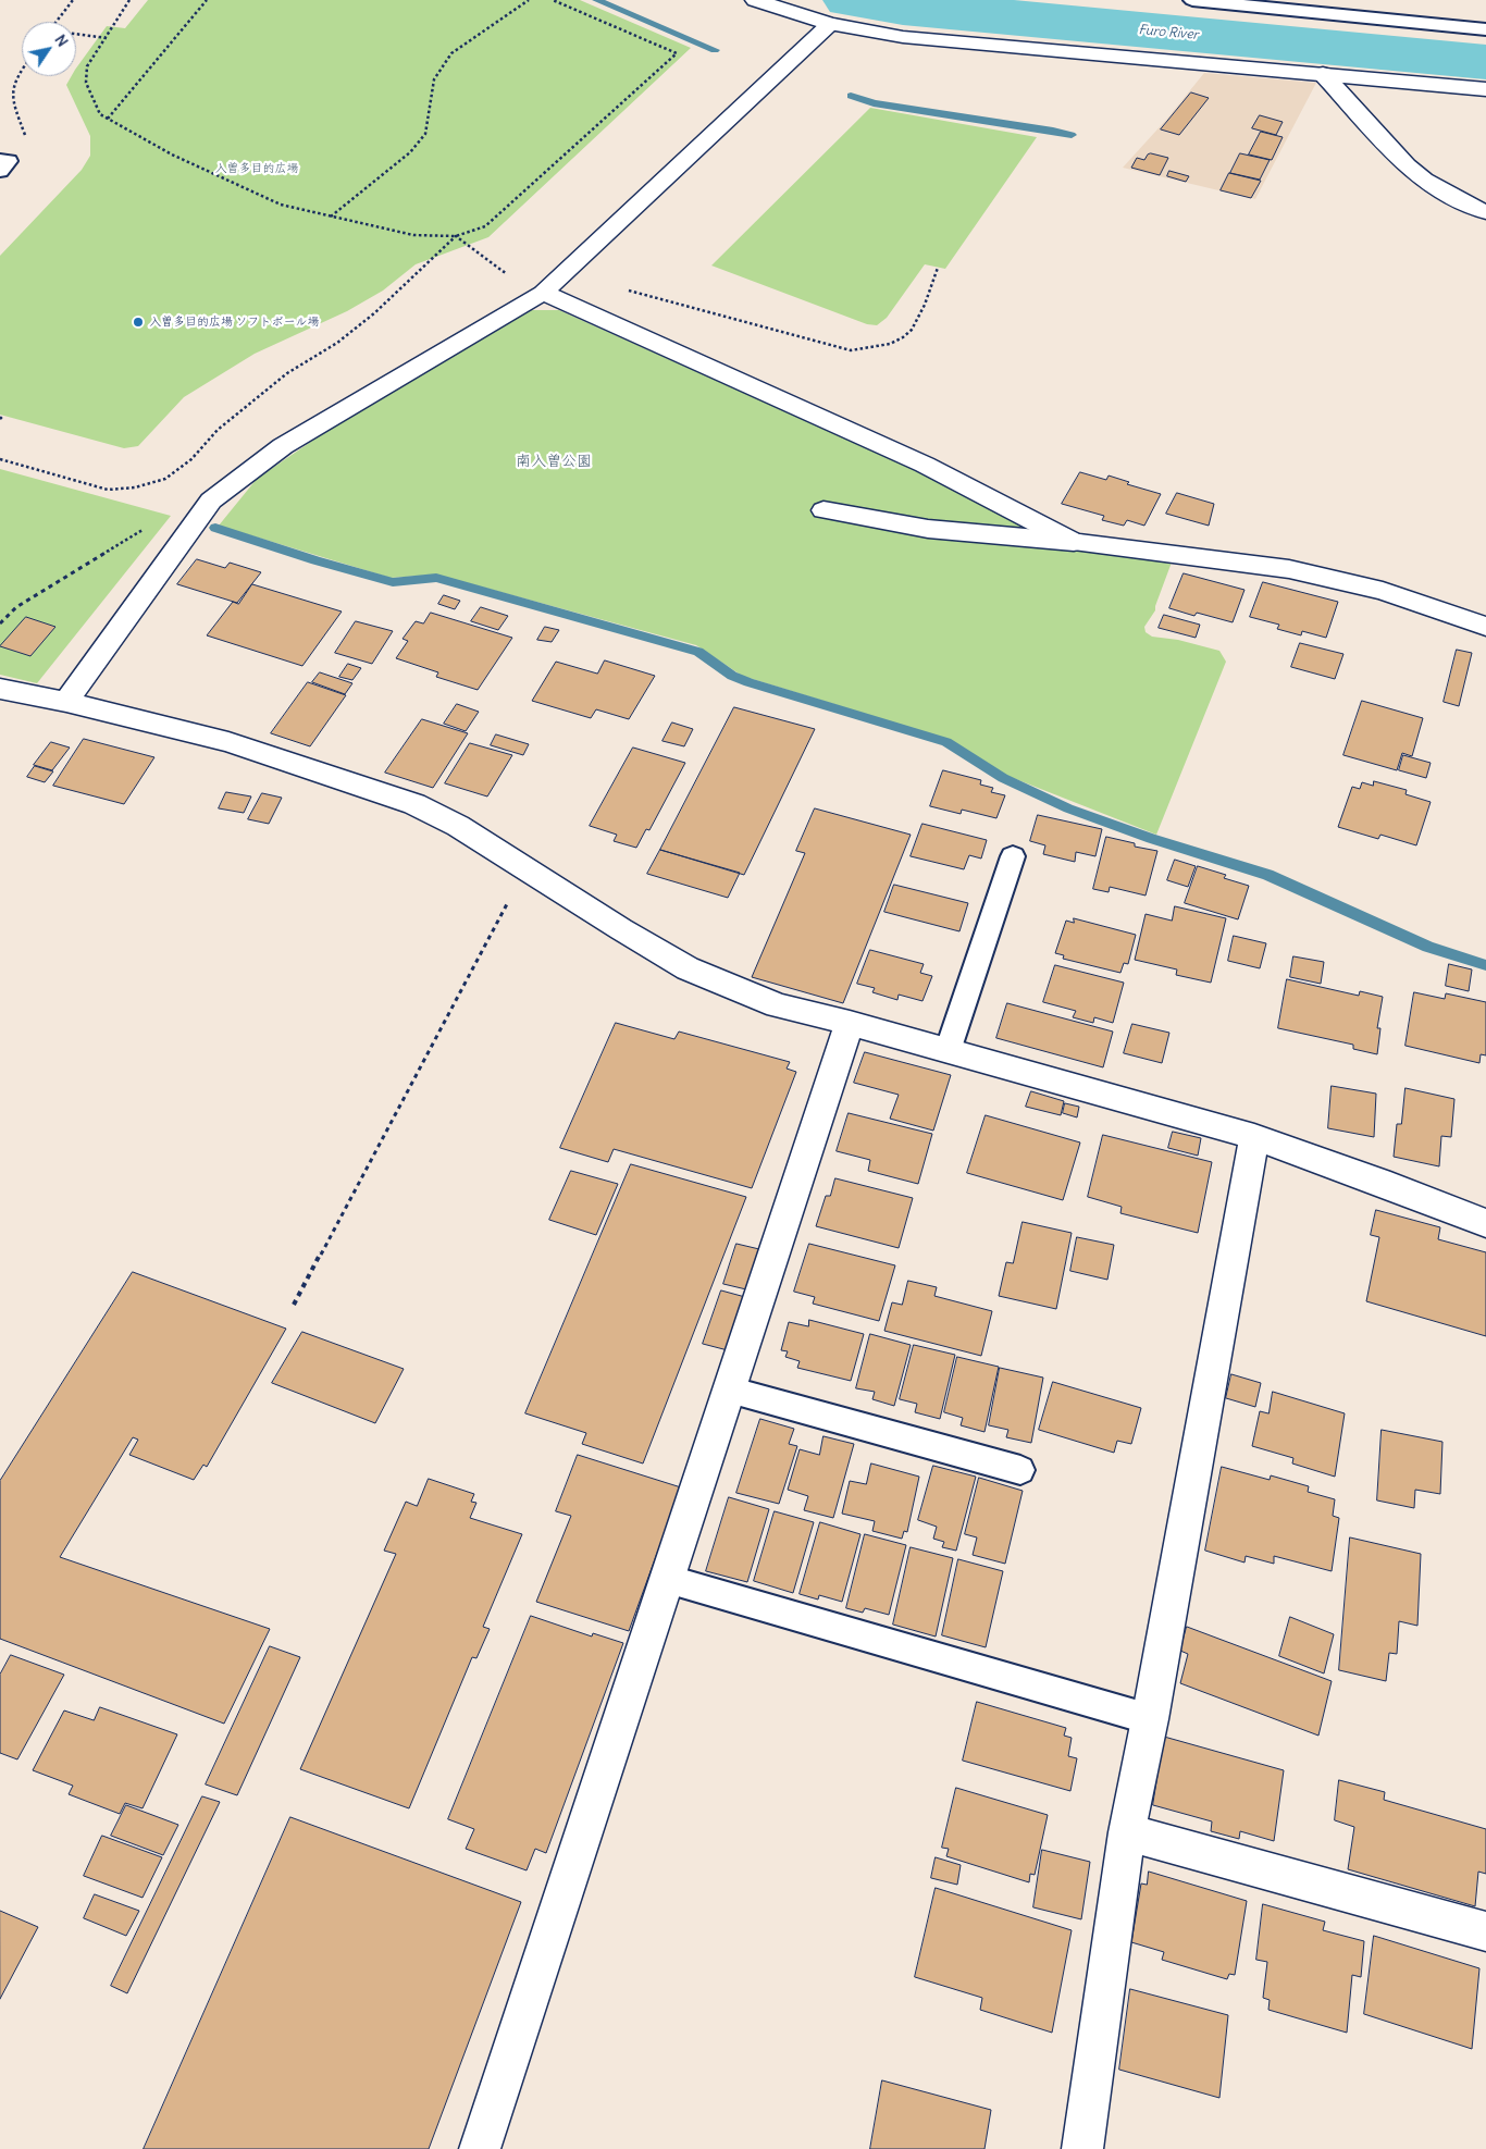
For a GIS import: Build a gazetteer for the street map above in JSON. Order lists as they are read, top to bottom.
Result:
{
  "water": ["Furo River"],
  "parks": ["入曽多目的広場", "南入曽公園"],
  "places": ["入曽多目的広場 ソフトボール場"],
  "north": "top right"
}
